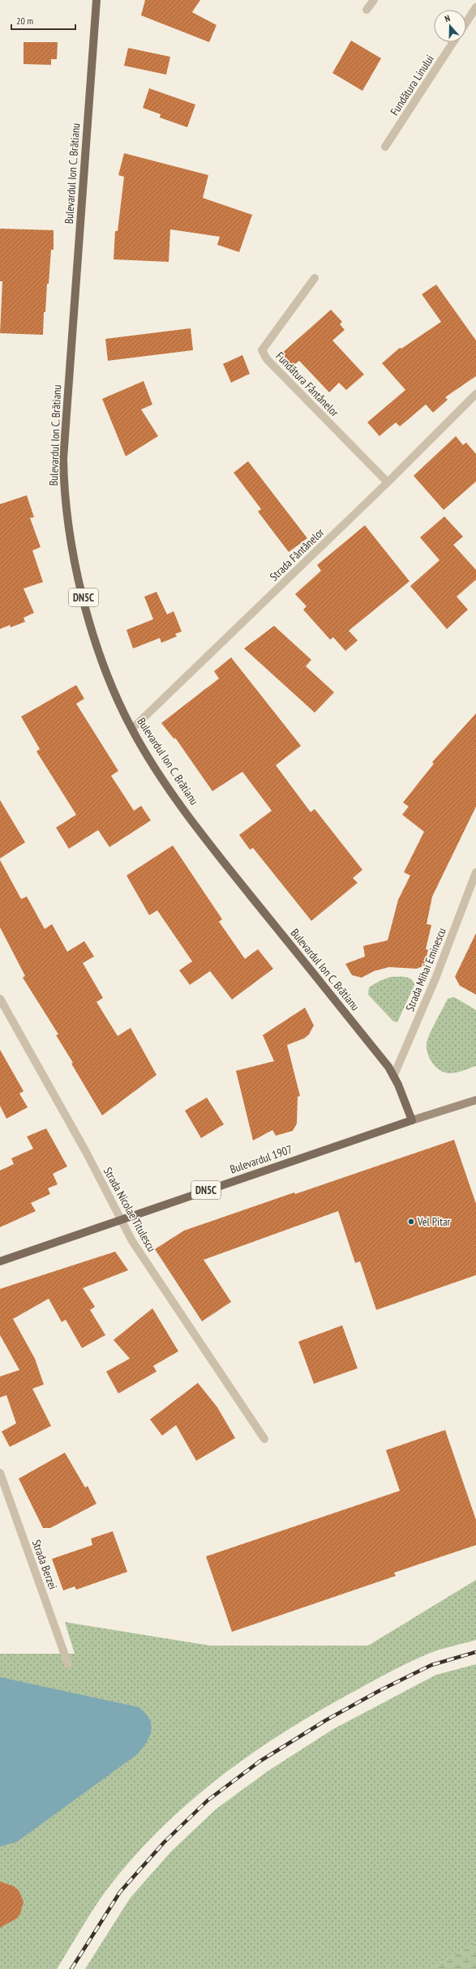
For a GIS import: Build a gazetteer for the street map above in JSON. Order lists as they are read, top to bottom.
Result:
{
  "streets": {
    "main road": ["Bulevardul Ion C. Brătianu", "DN5C", "Bulevardul 1907"],
    "street": [
      "Fundătura Linului",
      "Fundătura Fântânelor",
      "Strada Fântânelor",
      "Strada Mihai Eminescu",
      "Strada Nicolae Titulescu",
      "Strada Berzei"
    ]
  },
  "crossings": [
    ["Bulevardul Ion C. Brătianu", "Strada Fântânelor"],
    ["Bulevardul Ion C. Brătianu", "Strada Mihai Eminescu"],
    ["Bulevardul Ion C. Brătianu", "Bulevardul 1907"],
    ["Fundătura Fântânelor", "Strada Fântânelor"],
    ["Bulevardul 1907", "Strada Nicolae Titulescu"]
  ],
  "places": ["Vel Pitar"],
  "scale_bar": "20 m",
  "north": "top"
}
